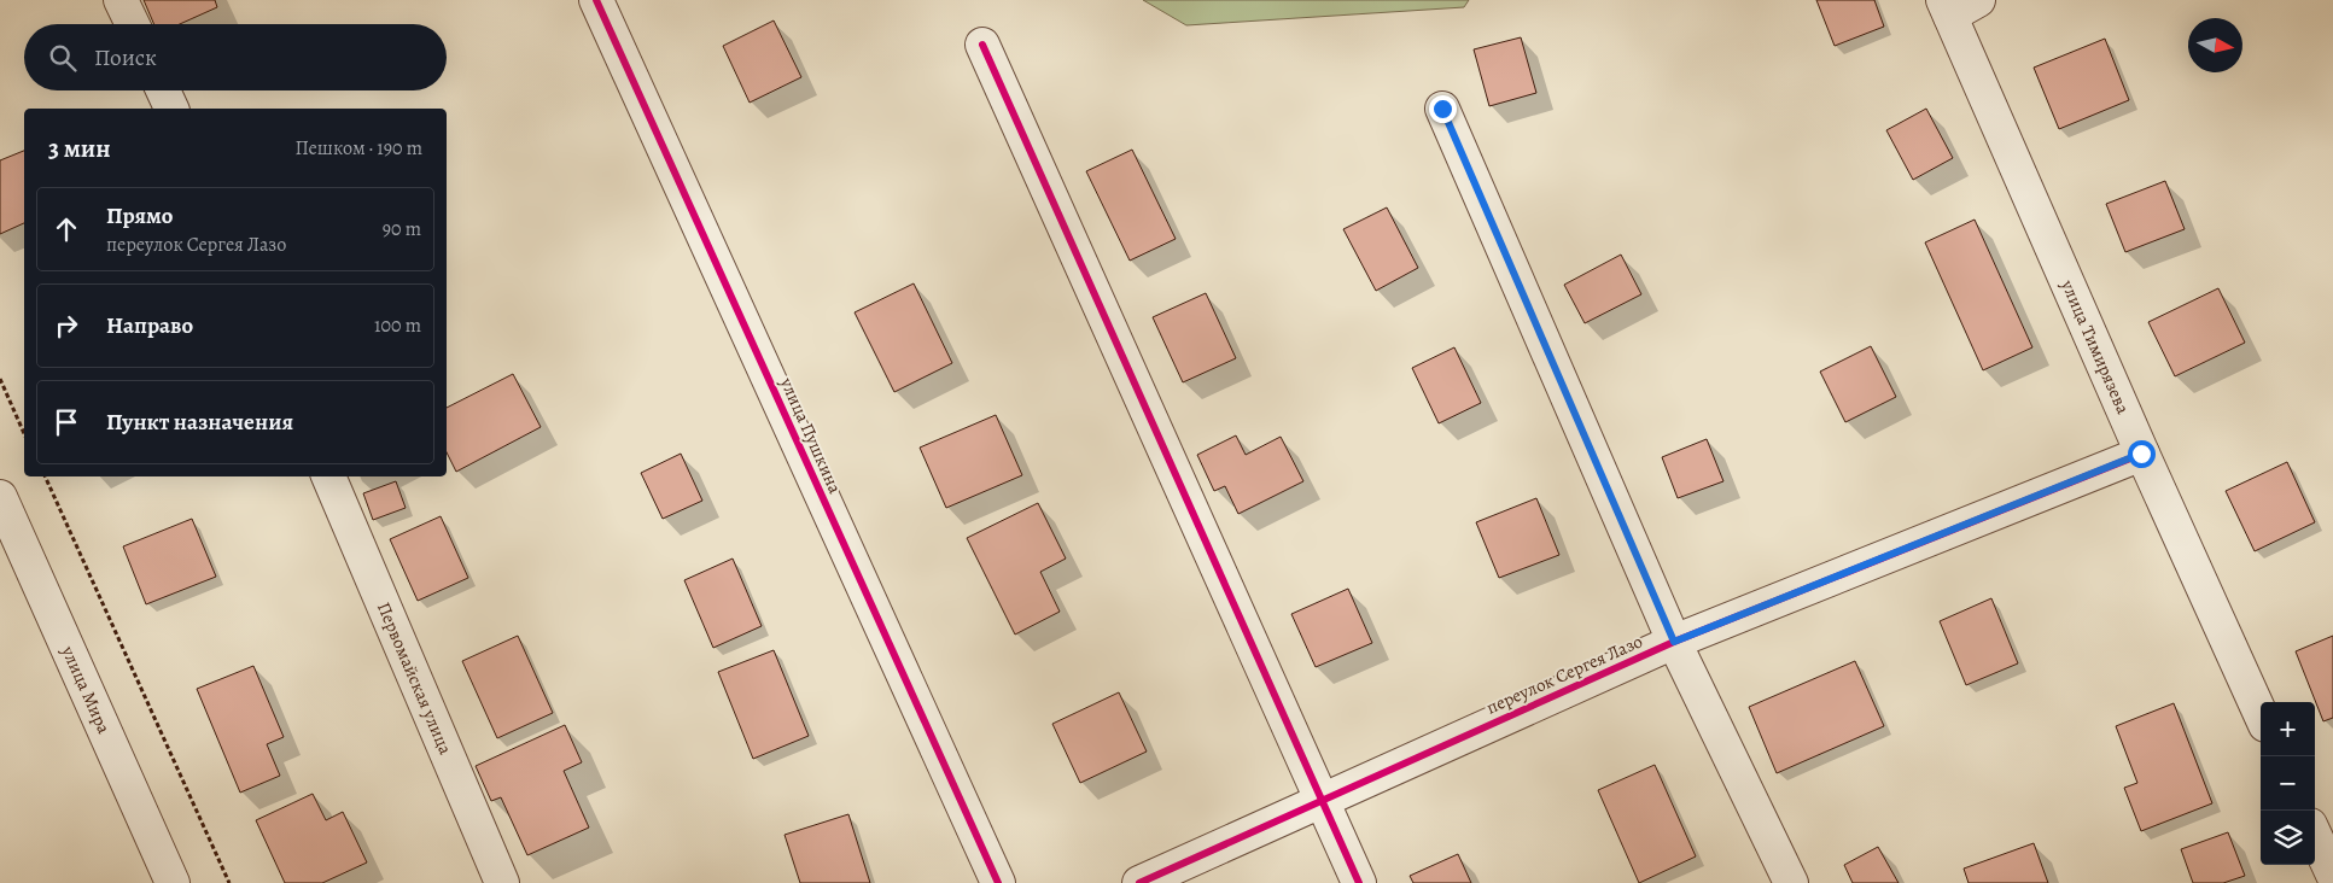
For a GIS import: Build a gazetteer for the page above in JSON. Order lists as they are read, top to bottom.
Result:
{
  "streets": {
    "street": [
      "улица Тимирязева",
      "улица Пушкина",
      "переулок Сергея Лазо",
      "Первомайская улица",
      "улица Мира"
    ]
  },
  "crossings": [
    ["улица Тимирязева", "переулок Сергея Лазо"]
  ],
  "north": "right",
  "page": {
    "search": "Поиск",
    "heading": ["3 мин", "Пешком · 190 m"],
    "list": [
      ["Прямо", "переулок Сергея Лазо", "90 m"],
      ["Направо", "100 m"],
      "Пункт назначения"
    ],
    "map_buttons": ["+", "−"]
  }
}
